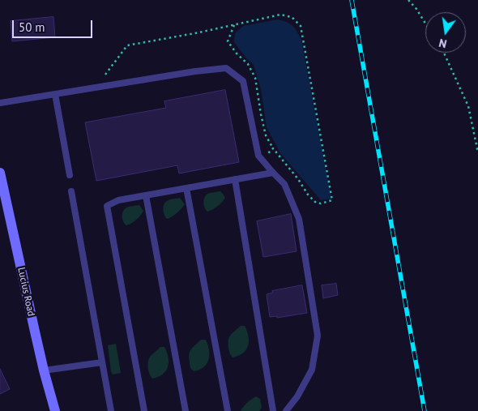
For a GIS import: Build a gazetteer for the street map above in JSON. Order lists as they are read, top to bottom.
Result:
{
  "streets": {
    "street": ["Lucius Road"]
  },
  "scale_bar": "50 m",
  "north": "bottom"
}
